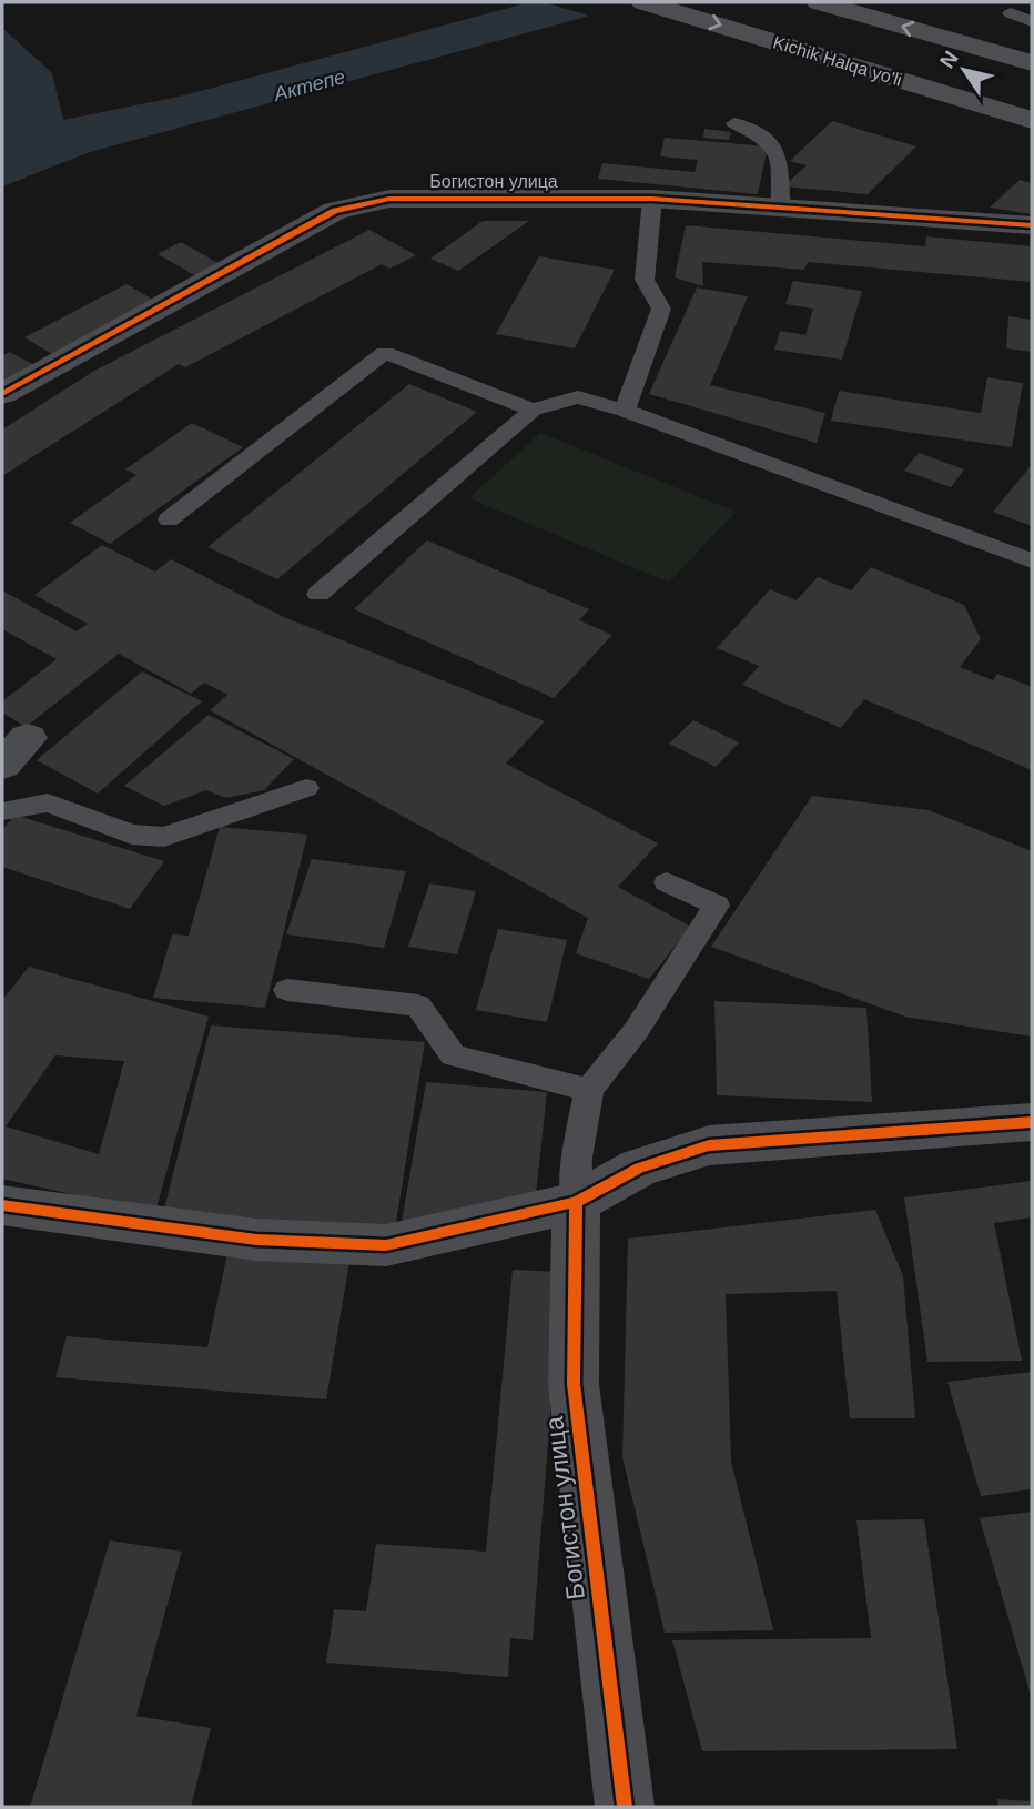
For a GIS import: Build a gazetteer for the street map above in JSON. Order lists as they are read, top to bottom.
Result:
{
  "streets": {
    "highway": ["Kichik Halqa yo'li"],
    "street": ["Богистон улица"]
  },
  "water": ["Актепе"],
  "north": "top left"
}
